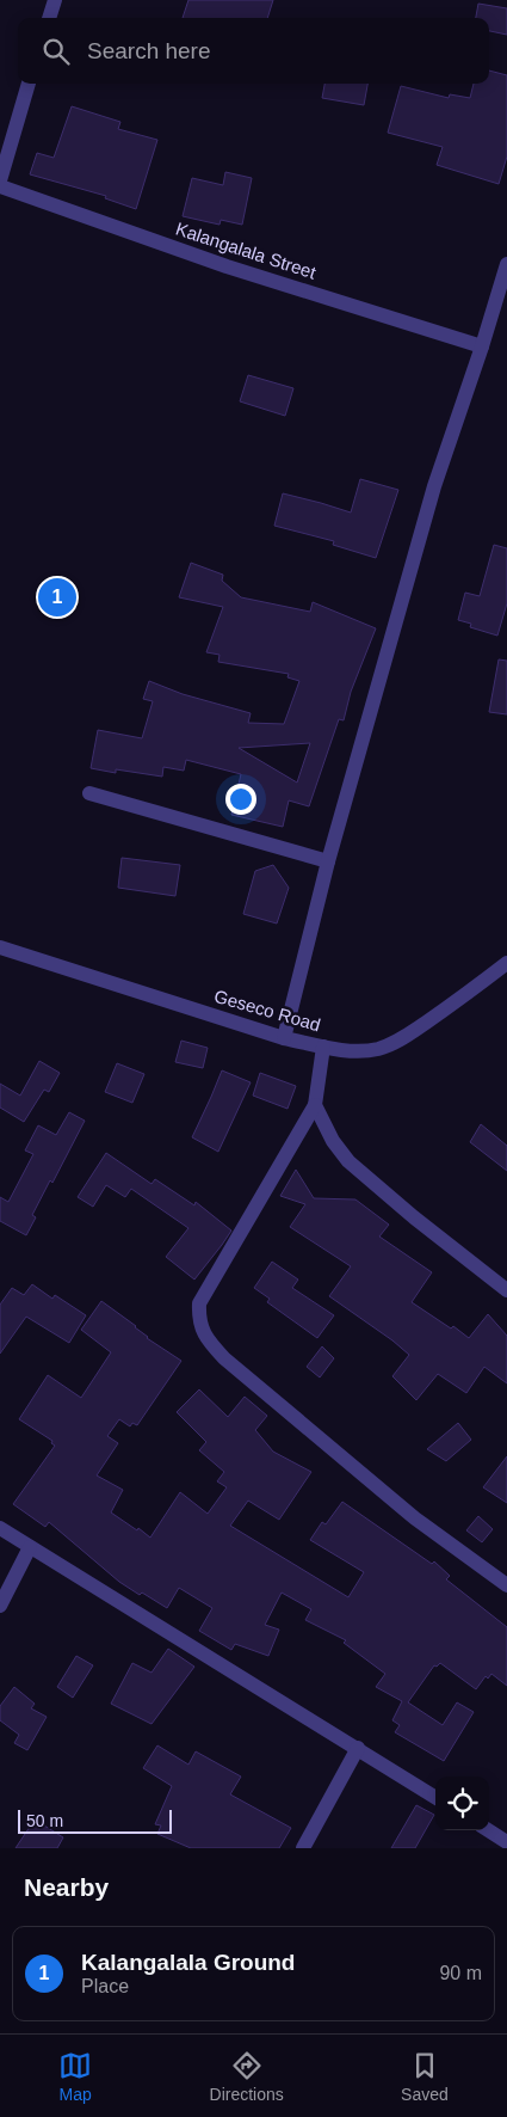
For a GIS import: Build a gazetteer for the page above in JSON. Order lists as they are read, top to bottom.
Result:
{
  "streets": {
    "street": ["Kalangalala Street", "Geseco Road"]
  },
  "scale_bar": "50 m",
  "page": {
    "search": "Search here",
    "pins": "1",
    "scale": "50 m",
    "heading": "Nearby",
    "list": [
      {
        "mark": "1",
        "name": "Kalangalala Ground",
        "note": "Place",
        "value": "90 m"
      }
    ],
    "nav": ["Map", "Directions", "Saved"]
  }
}
